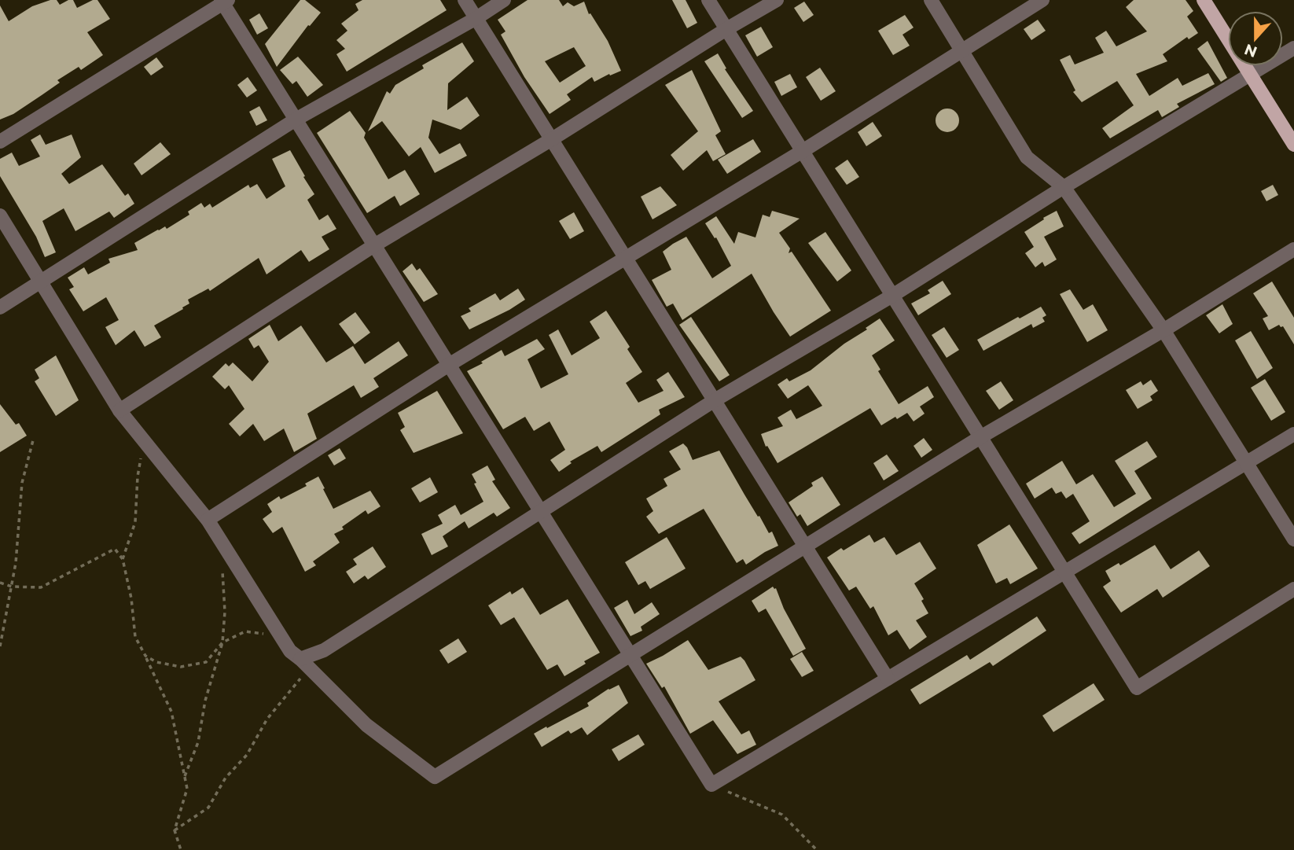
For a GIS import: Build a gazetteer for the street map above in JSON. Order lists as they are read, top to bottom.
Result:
{
  "north": "bottom"
}
